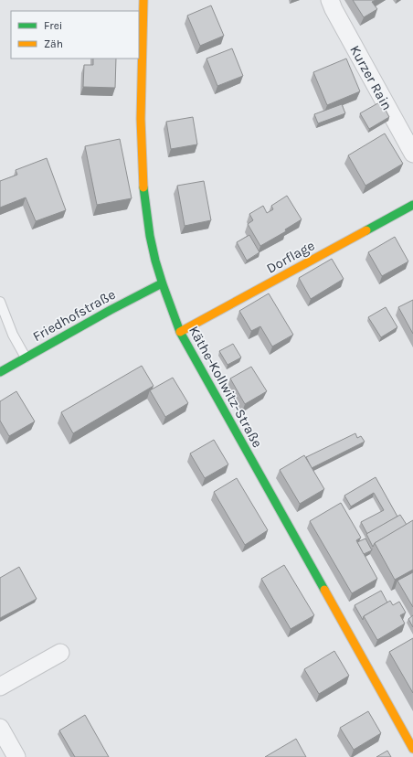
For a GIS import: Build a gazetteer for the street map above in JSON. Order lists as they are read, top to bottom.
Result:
{
  "streets": {
    "street": [
      "Kurzer Rain",
      "Dorflage",
      "Friedhofstraße",
      "Käthe-Kollwitz-Straße"
    ]
  },
  "crossings": [
    ["Dorflage", "Käthe-Kollwitz-Straße"],
    ["Friedhofstraße", "Käthe-Kollwitz-Straße"]
  ],
  "legend": ["Frei", "Zäh"]
}
